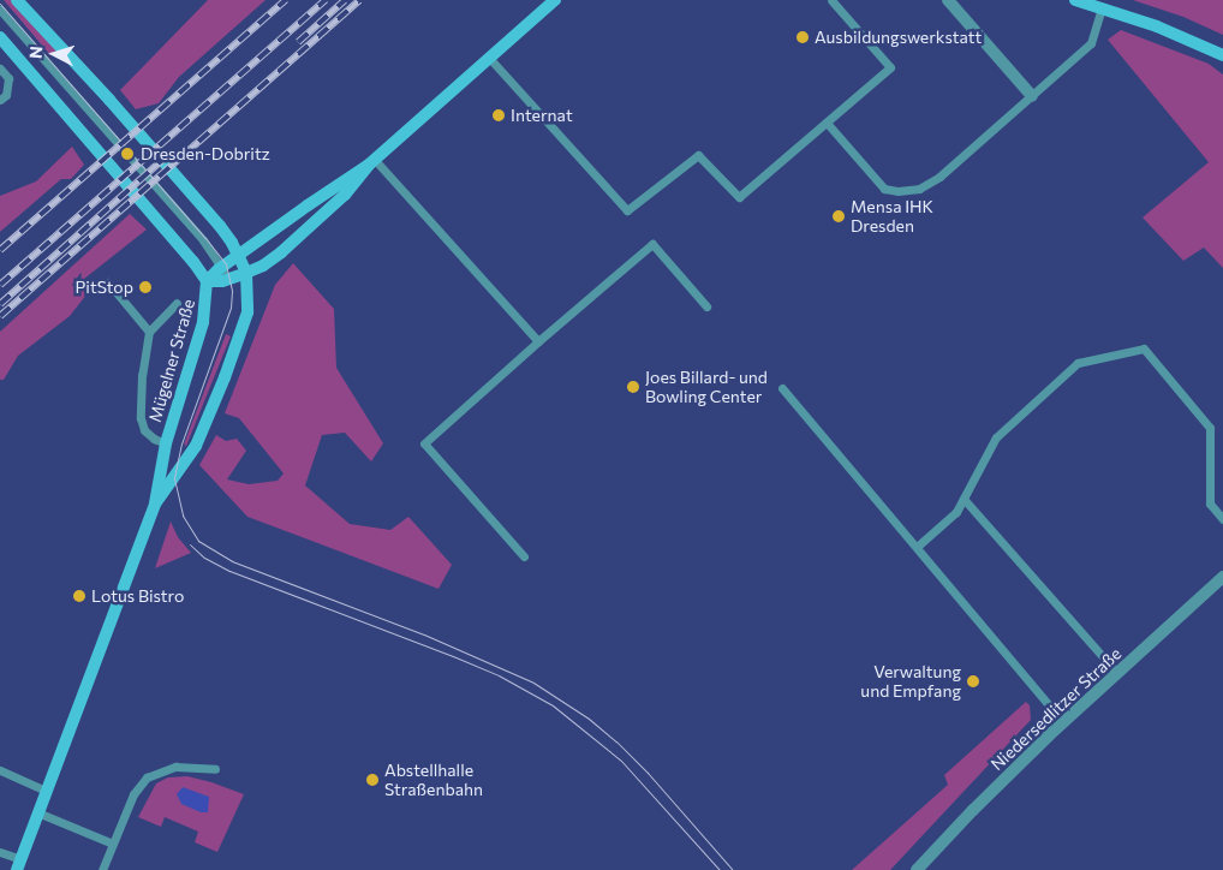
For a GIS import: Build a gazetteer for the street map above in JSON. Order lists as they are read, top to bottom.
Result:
{
  "streets": {
    "main road": ["Mügelner Straße"],
    "street": ["Niedersedlitzer Straße"]
  },
  "places": [
    "Ausbildungswerkstatt",
    "Internat",
    "Dresden-Dobritz",
    "Mensa IHK Dresden",
    "PitStop",
    "Joes Billard- und Bowling Center",
    "Lotus Bistro",
    "Verwaltung und Empfang",
    "Abstellhalle Straßenbahn"
  ],
  "north": "left"
}
